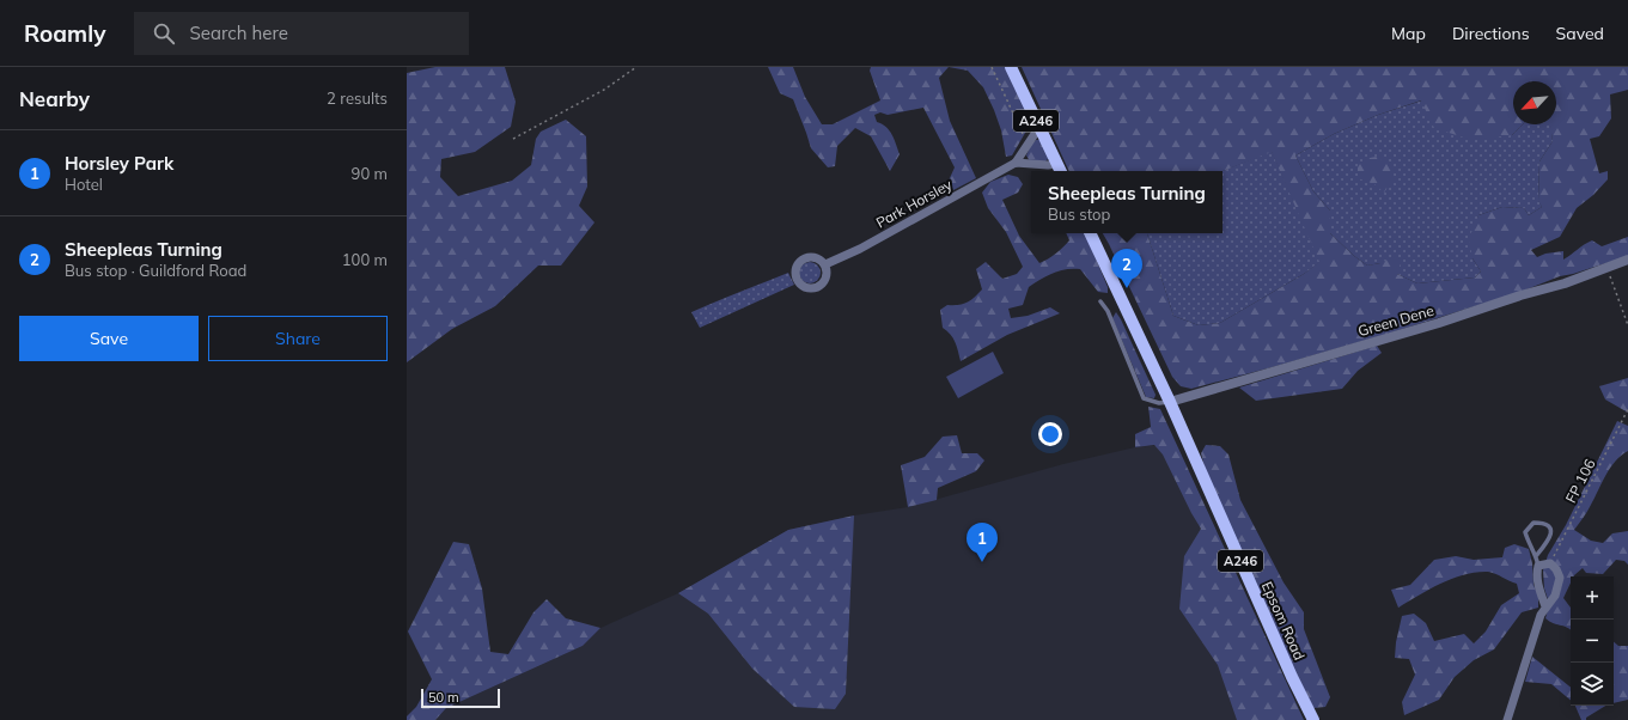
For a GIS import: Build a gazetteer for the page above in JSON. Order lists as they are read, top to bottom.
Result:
{
  "streets": {
    "main road": ["A246", "Epsom Road"],
    "street": ["Park Horsley", "Green Dene"],
    "path": ["FP 106"]
  },
  "crossings": [
    ["A246", "Park Horsley"],
    ["A246", "Green Dene"],
    ["A246", "Epsom Road"],
    ["Green Dene", "Epsom Road"]
  ],
  "scale_bar": "50 m",
  "north": "bottom left",
  "page": {
    "header": "Roamly",
    "search": "Search here",
    "nav": ["Map", "Directions", "Saved"],
    "heading": ["Nearby", "2 results"],
    "list": [
      {
        "mark": "1",
        "name": "Horsley Park",
        "note": "Hotel",
        "value": "90 m"
      },
      {
        "mark": "2",
        "name": "Sheepleas Turning",
        "note": "Bus stop · Guildford Road",
        "value": "100 m"
      }
    ],
    "popup": ["Sheepleas Turning", "Bus stop"],
    "pins": ["2", "1"],
    "buttons": ["Save", "Share"],
    "map_buttons": ["+", "−"],
    "scale": "50 m"
  }
}
